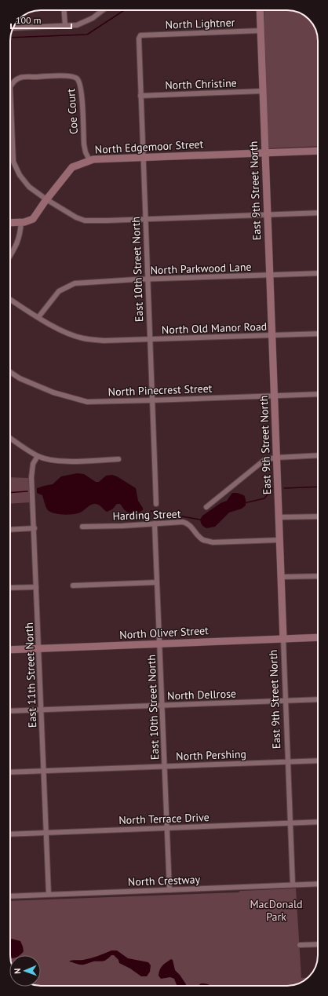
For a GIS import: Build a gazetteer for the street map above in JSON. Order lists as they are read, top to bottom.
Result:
{
  "streets": {
    "street": [
      "North Lightner",
      "North Christine",
      "Coe Court",
      "North Edgemoor Street",
      "East 9th Street North",
      "North Parkwood Lane",
      "East 10th Street North",
      "North Old Manor Road",
      "North Pinecrest Street",
      "Harding Street",
      "North Oliver Street",
      "East 11th Street North",
      "North Dellrose",
      "North Pershing",
      "North Terrace Drive",
      "North Crestway"
    ]
  },
  "crossings": [
    ["North Lightner", "East 9th Street North"],
    ["North Lightner", "East 10th Street North"],
    ["North Christine", "East 9th Street North"],
    ["North Christine", "East 10th Street North"],
    ["Coe Court", "North Edgemoor Street"],
    ["North Edgemoor Street", "East 9th Street North"],
    ["North Edgemoor Street", "East 10th Street North"],
    ["East 9th Street North", "North Parkwood Lane"],
    ["East 9th Street North", "North Old Manor Road"],
    ["East 9th Street North", "North Pinecrest Street"],
    ["East 9th Street North", "Harding Street"],
    ["East 9th Street North", "North Oliver Street"],
    ["East 9th Street North", "North Dellrose"],
    ["East 9th Street North", "North Pershing"],
    ["East 9th Street North", "North Terrace Drive"],
    ["East 9th Street North", "North Crestway"],
    ["North Parkwood Lane", "East 10th Street North"],
    ["North Parkwood Lane", "North Old Manor Road"],
    ["East 10th Street North", "North Old Manor Road"],
    ["East 10th Street North", "North Pinecrest Street"],
    ["East 10th Street North", "Harding Street"],
    ["East 10th Street North", "North Oliver Street"],
    ["East 10th Street North", "North Dellrose"],
    ["East 10th Street North", "North Pershing"],
    ["East 10th Street North", "North Terrace Drive"],
    ["East 10th Street North", "North Crestway"],
    ["North Oliver Street", "East 11th Street North"],
    ["East 11th Street North", "North Dellrose"],
    ["East 11th Street North", "North Pershing"],
    ["East 11th Street North", "North Terrace Drive"],
    ["East 11th Street North", "North Crestway"]
  ],
  "parks": ["MacDonald Park"],
  "scale_bar": "100 m",
  "north": "left"
}
